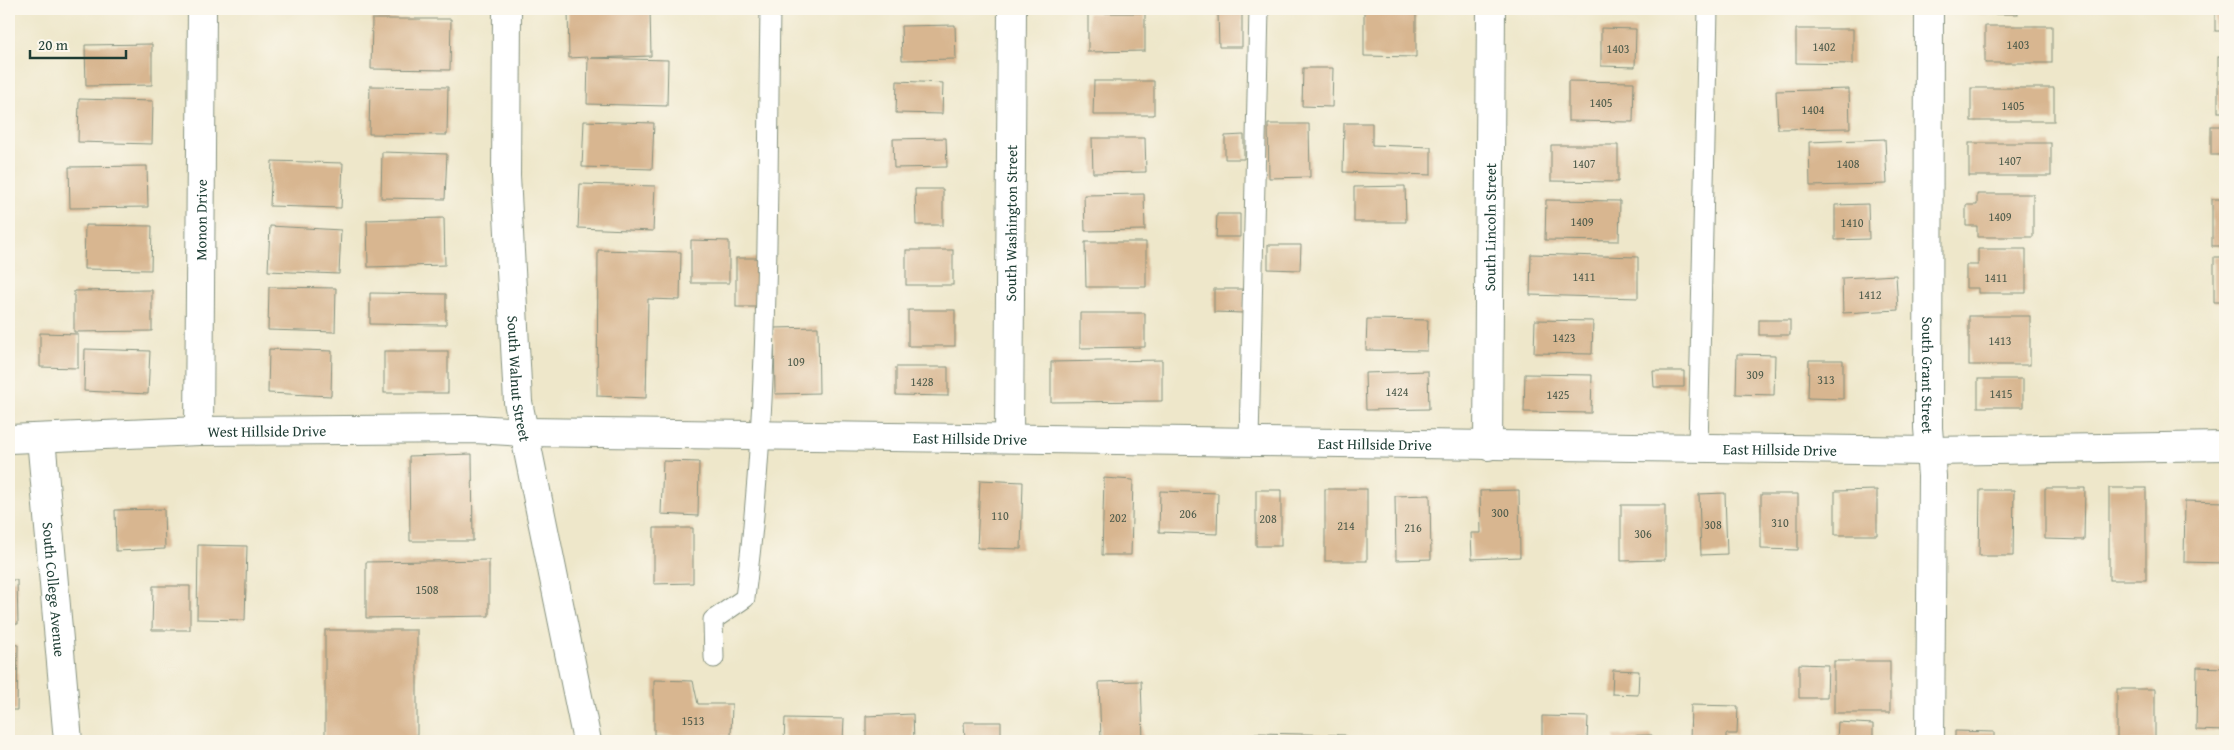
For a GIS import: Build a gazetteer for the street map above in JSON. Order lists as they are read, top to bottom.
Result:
{
  "streets": {
    "street": [
      "Monon Drive",
      "South Washington Street",
      "South Lincoln Street",
      "South Grant Street",
      "South Walnut Street",
      "West Hillside Drive",
      "East Hillside Drive",
      "South College Avenue"
    ]
  },
  "crossings": [
    ["Monon Drive", "West Hillside Drive"],
    ["South Washington Street", "East Hillside Drive"],
    ["South Lincoln Street", "East Hillside Drive"],
    ["South Grant Street", "East Hillside Drive"],
    ["South Walnut Street", "West Hillside Drive"],
    ["South Walnut Street", "East Hillside Drive"],
    ["West Hillside Drive", "East Hillside Drive"],
    ["West Hillside Drive", "South College Avenue"]
  ],
  "house_numbers": [
    "1403",
    "1402",
    "1403",
    "1405",
    "1405",
    "1404",
    "1407",
    "1407",
    "1408",
    "1409",
    "1409",
    "1410",
    "1411",
    "1411",
    "1412",
    "1423",
    "1413",
    "109",
    "309",
    "313",
    "1428",
    "1424",
    "1415",
    "1425",
    "300",
    "206",
    "110",
    "202",
    "208",
    "310",
    "308",
    "214",
    "216",
    "306",
    "1508",
    "1513"
  ],
  "scale_bar": "20 m"
}
